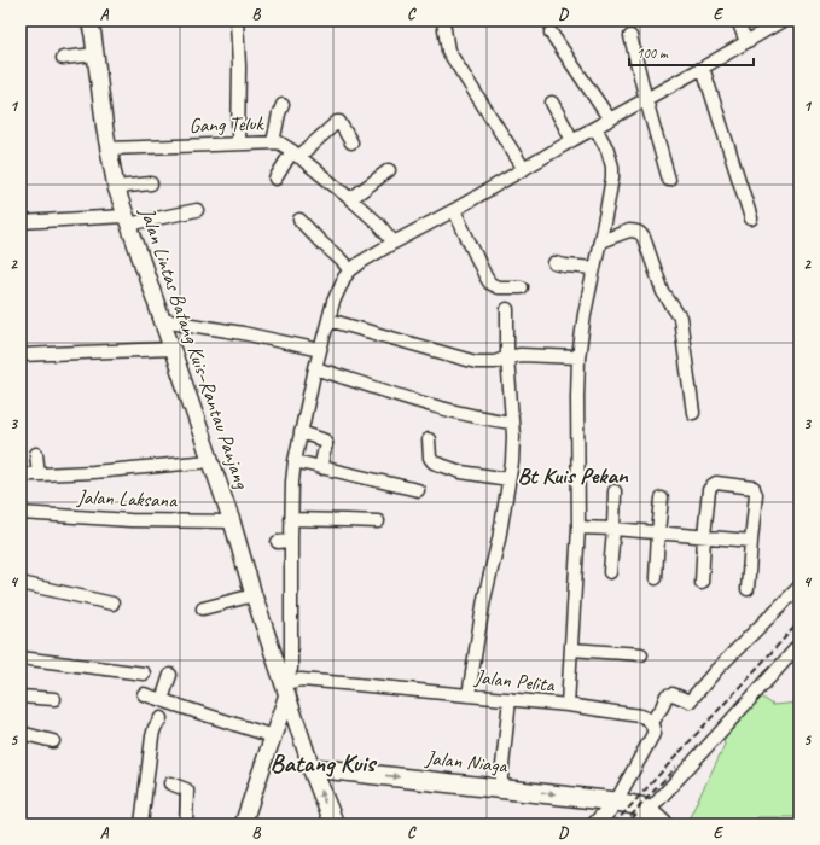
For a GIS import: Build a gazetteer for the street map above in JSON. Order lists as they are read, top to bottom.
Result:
{
  "streets": {
    "highway": ["Jalan Niaga"],
    "main road": ["Jalan Lintas Batang Kuis–Rantau Panjang"],
    "street": ["Gang Teluk", "Jalan Laksana", "Jalan Pelita"]
  },
  "crossings": [
    ["Gang Teluk", "Jalan Lintas Batang Kuis–Rantau Panjang"],
    ["Jalan Lintas Batang Kuis–Rantau Panjang", "Jalan Laksana"],
    ["Jalan Lintas Batang Kuis–Rantau Panjang", "Jalan Pelita"],
    ["Jalan Lintas Batang Kuis–Rantau Panjang", "Jalan Niaga"]
  ],
  "one_way": ["Jalan Niaga"],
  "districts": ["Bt Kuis Pekan", "Batang Kuis"],
  "scale_bar": "100 m",
  "grid": {
    "columns": [
      "A",
      "B",
      "C",
      "D",
      "E"
    ],
    "rows": [
      "1",
      "2",
      "3",
      "4",
      "5"
    ]
  }
}
